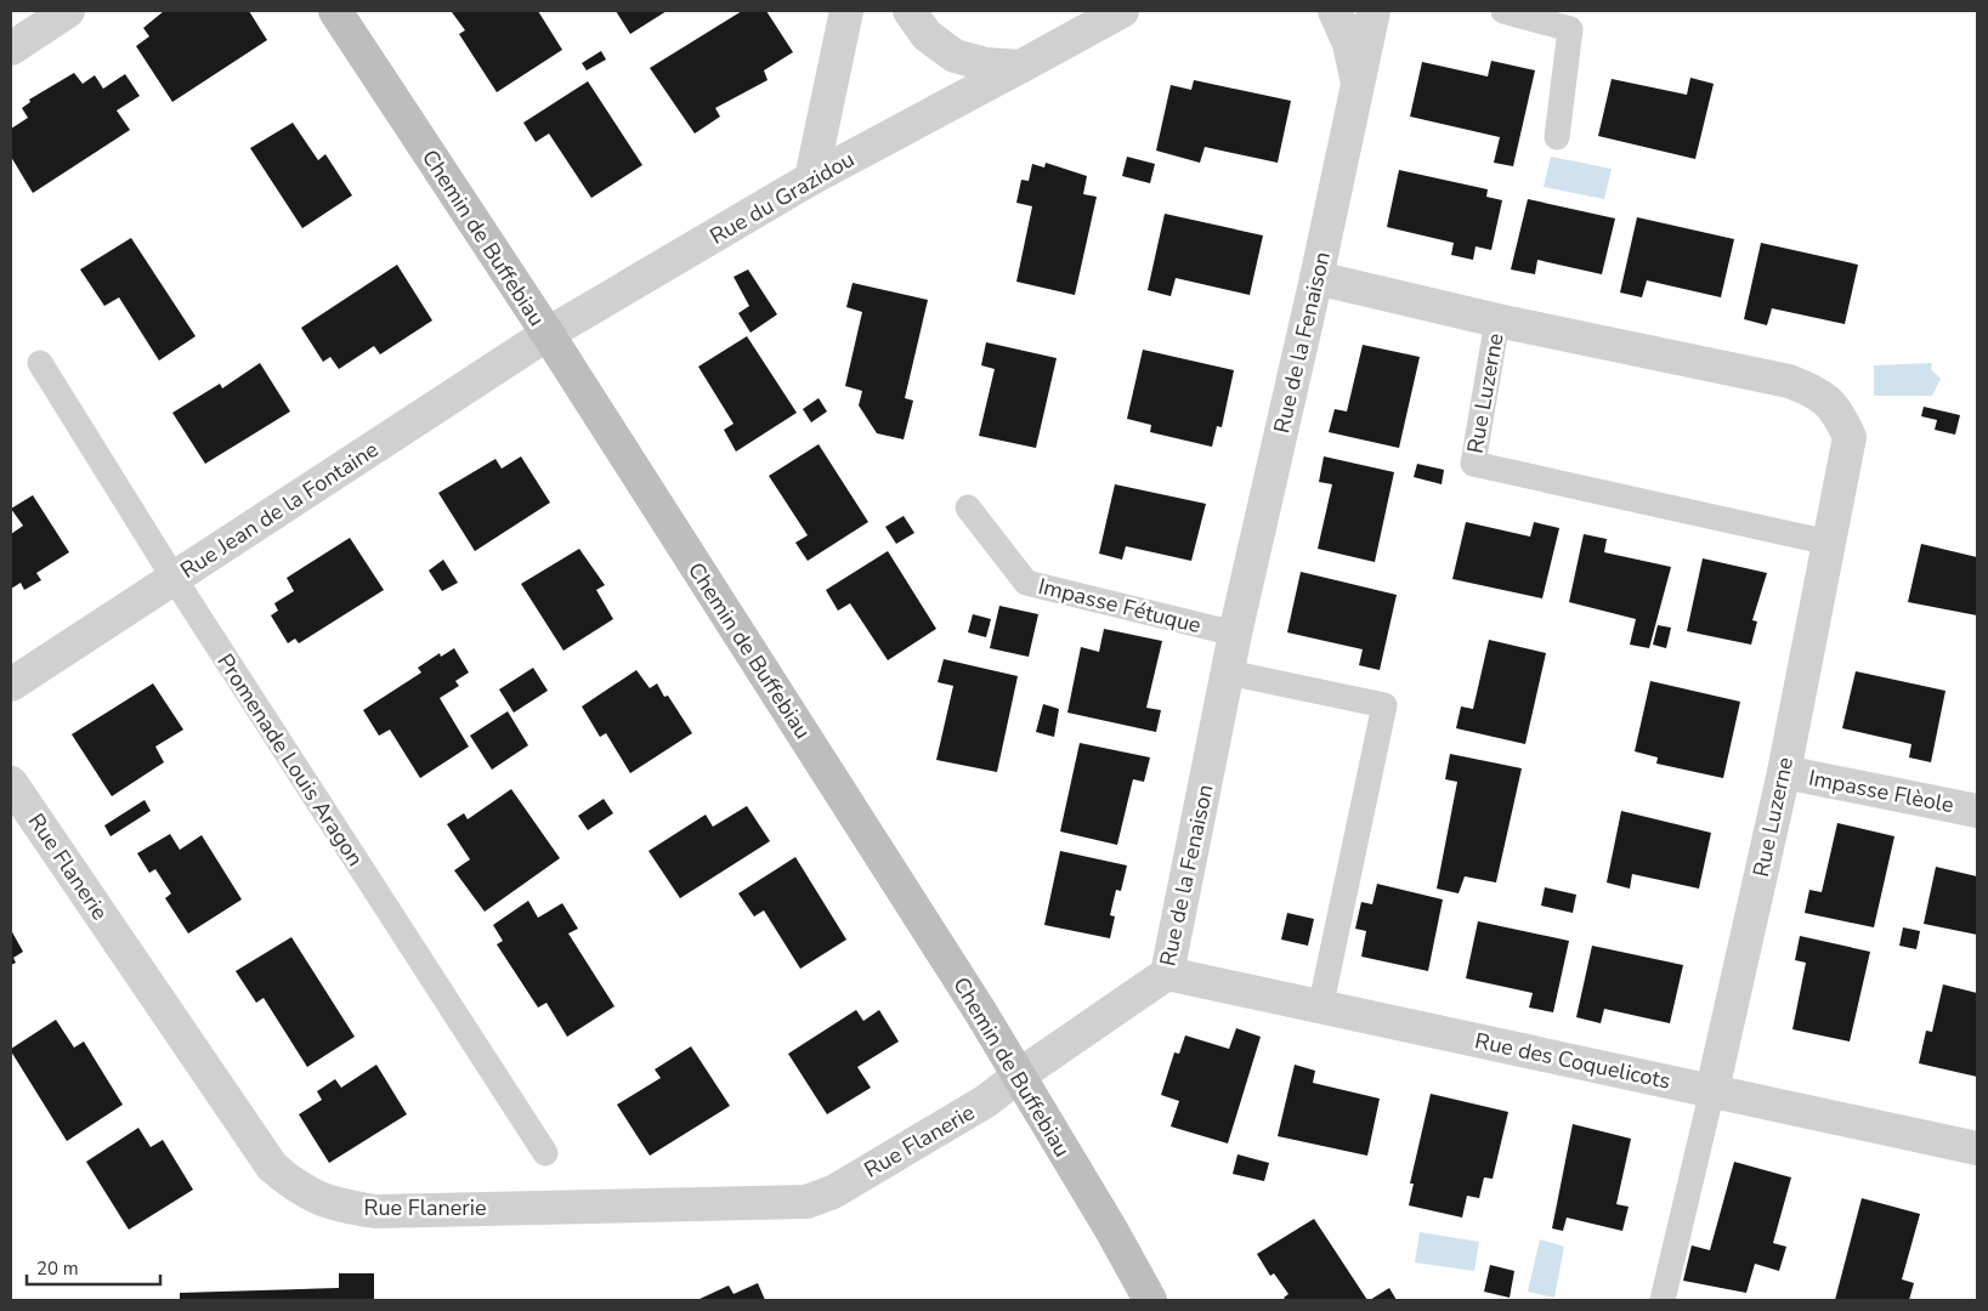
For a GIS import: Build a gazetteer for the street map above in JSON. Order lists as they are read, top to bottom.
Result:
{
  "streets": {
    "street": [
      "Rue du Grazidou",
      "Chemin de Buffebiau",
      "Rue de la Fenaison",
      "Rue Luzerne",
      "Rue Jean de la Fontaine",
      "Impasse Flèole",
      "Rue Flanerie",
      "Rue des Coquelicots"
    ],
    "lane": ["Impasse Fétuque", "Promenade Louis Aragon"]
  },
  "crossings": [
    ["Rue du Grazidou", "Chemin de Buffebiau"],
    ["Rue du Grazidou", "Rue Jean de la Fontaine"],
    ["Chemin de Buffebiau", "Rue de la Fenaison"],
    ["Chemin de Buffebiau", "Rue Jean de la Fontaine"],
    ["Chemin de Buffebiau", "Rue Flanerie"],
    ["Rue de la Fenaison", "Rue Luzerne"],
    ["Rue de la Fenaison", "Impasse Fétuque"],
    ["Rue de la Fenaison", "Rue Flanerie"],
    ["Rue de la Fenaison", "Rue des Coquelicots"],
    ["Rue Luzerne", "Impasse Flèole"],
    ["Rue Luzerne", "Rue des Coquelicots"],
    ["Rue Jean de la Fontaine", "Promenade Louis Aragon"]
  ],
  "scale_bar": "20 m"
}
